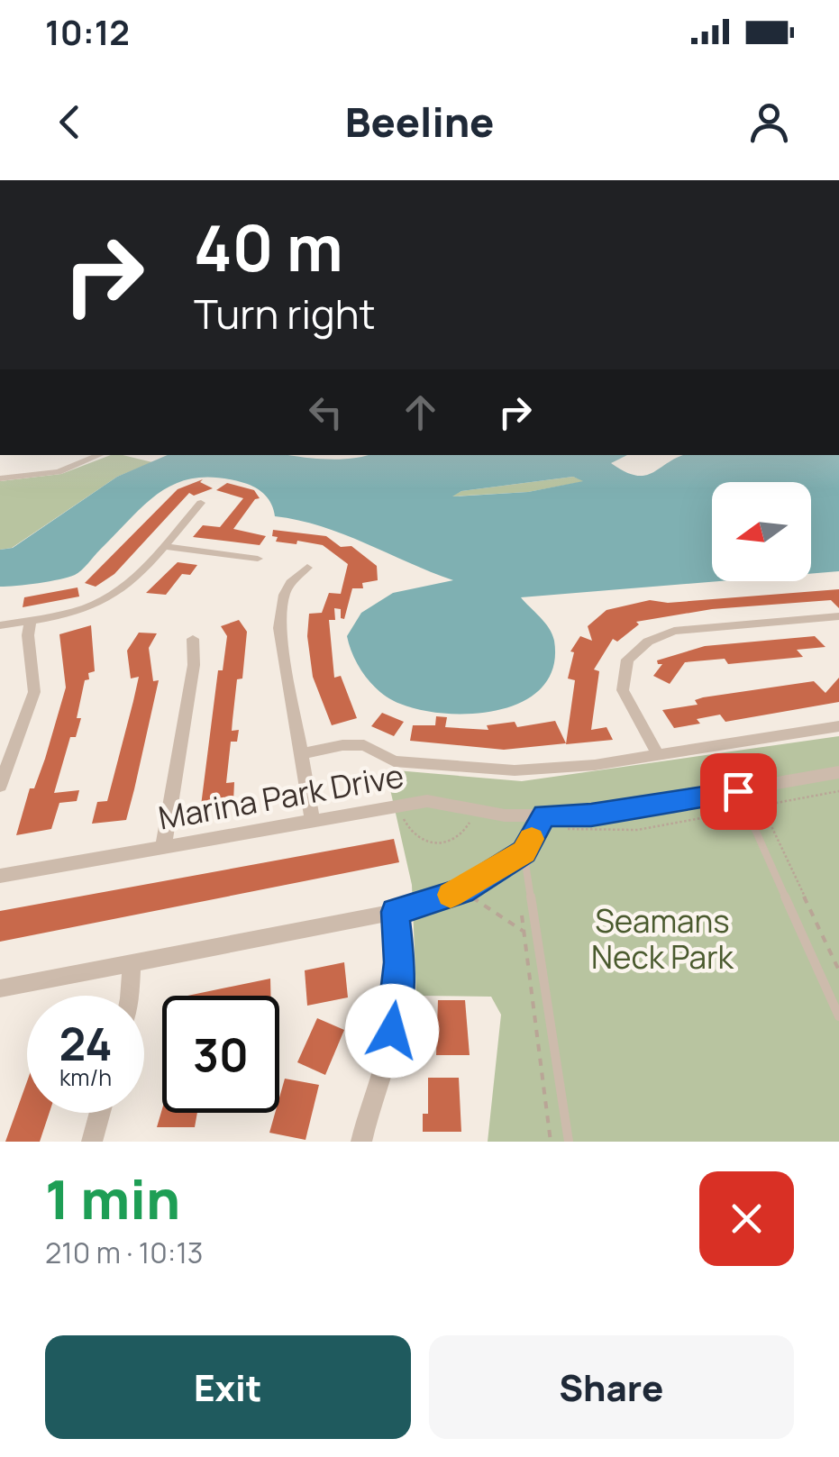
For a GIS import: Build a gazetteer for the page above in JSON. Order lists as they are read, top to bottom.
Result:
{
  "streets": {
    "street": ["Marina Park Drive"]
  },
  "parks": ["Seamans Neck Park"],
  "north": "left",
  "page": {
    "status": "10:12",
    "header": "Beeline",
    "turn": ["40 m", "Turn right"],
    "speed": "24 km/h",
    "limit": "30",
    "heading": ["1 min", "210 m · 10:13"],
    "buttons": ["Exit", "Share"]
  }
}
